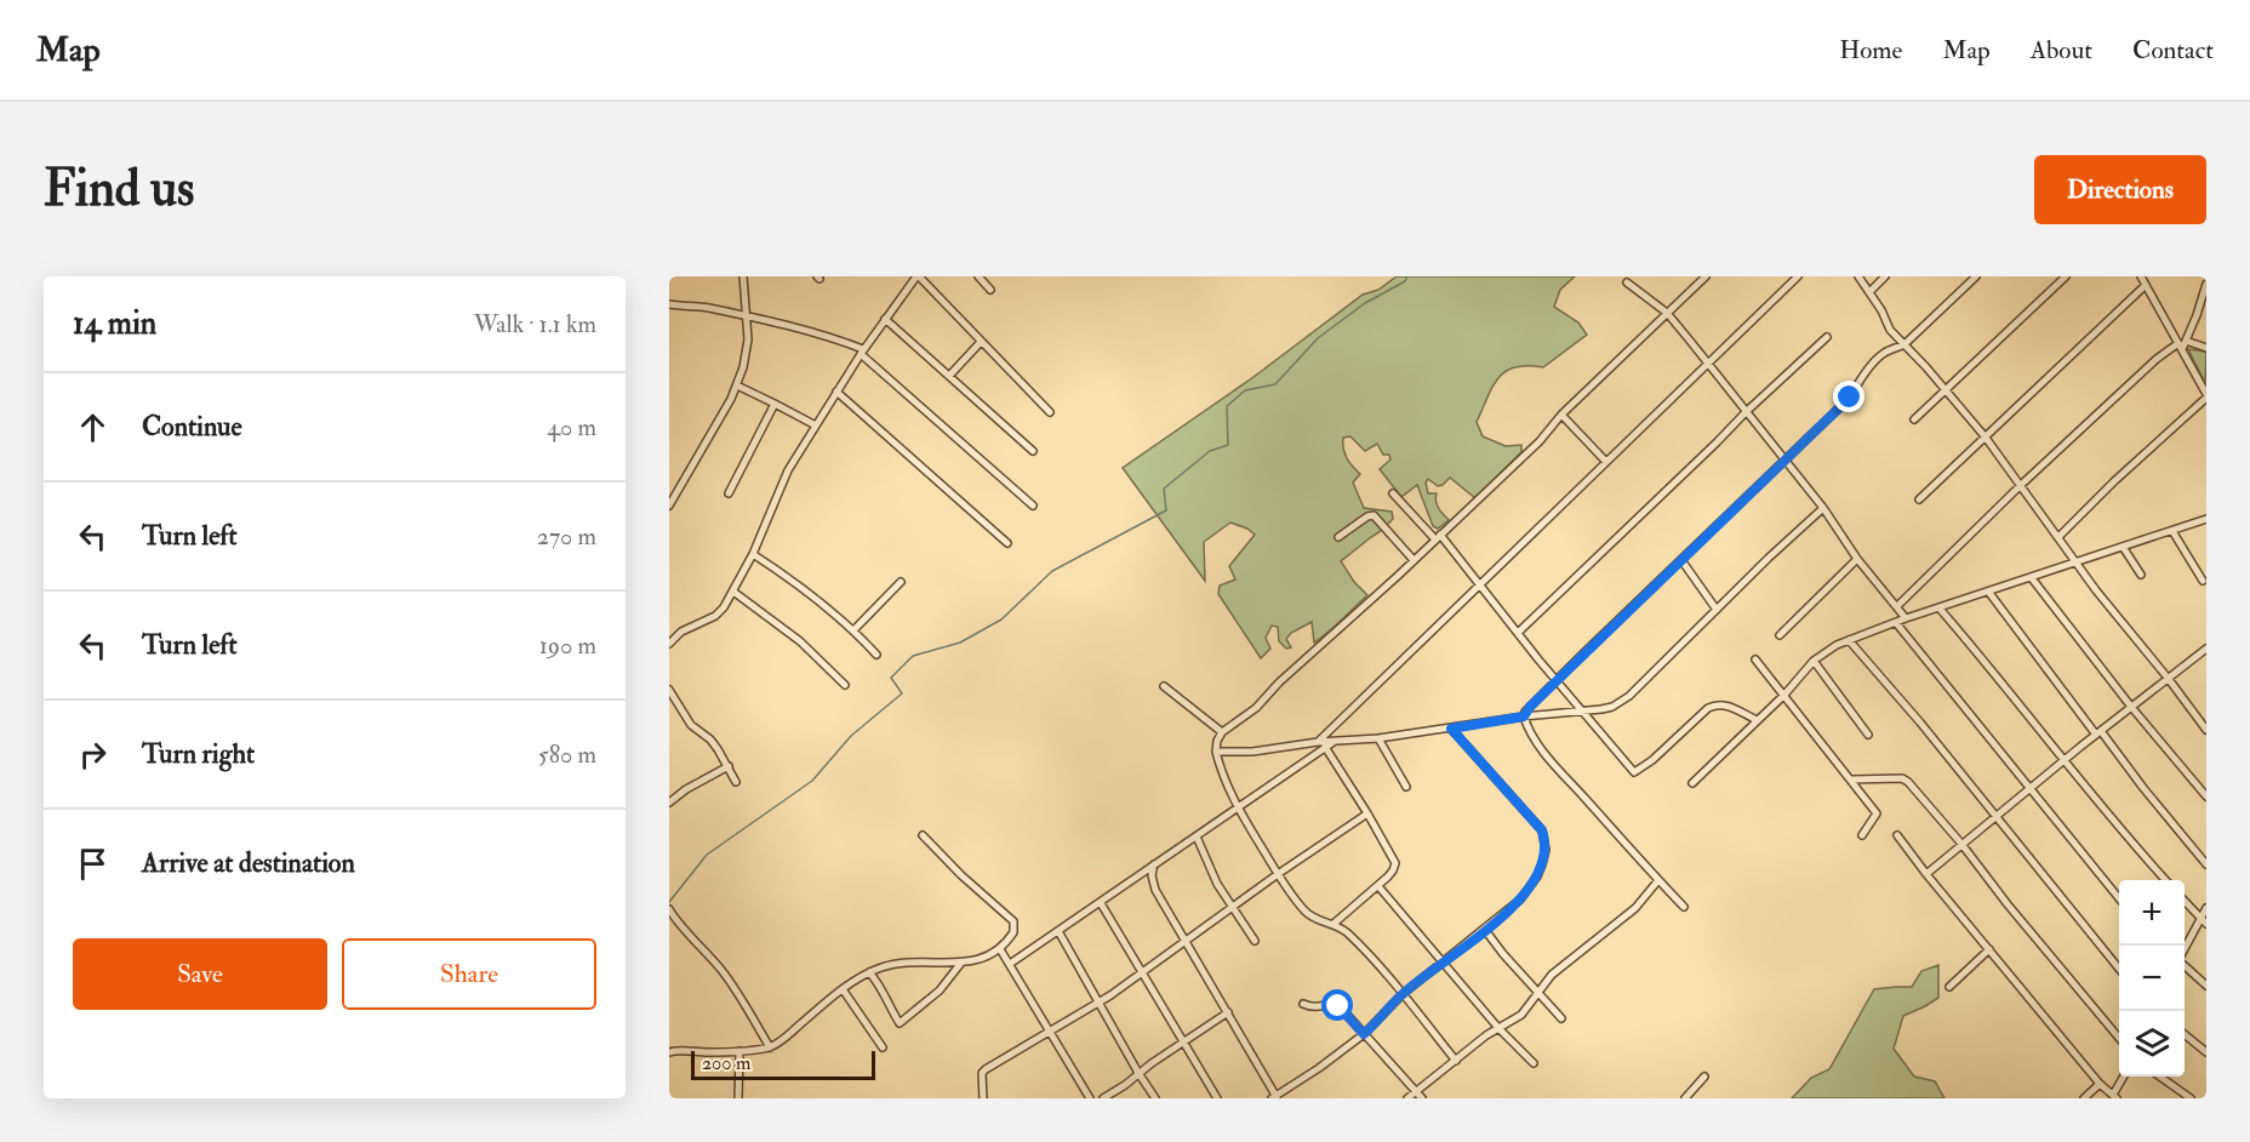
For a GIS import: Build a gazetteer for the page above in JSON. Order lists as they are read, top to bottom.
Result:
{
  "scale_bar": "200 m",
  "page": {
    "header": "Map",
    "nav": [
      "Home",
      "Map",
      "About",
      "Contact"
    ],
    "buttons": [
      "Directions",
      ["Save", "Share"]
    ],
    "title": "Find us",
    "heading": ["14 min", "Walk · 1.1 km"],
    "list": [
      ["Continue", "40 m"],
      ["Turn left", "270 m"],
      ["Turn left", "190 m"],
      ["Turn right", "580 m"],
      "Arrive at destination"
    ],
    "map_buttons": ["+", "−"],
    "scale": "200 m"
  }
}
